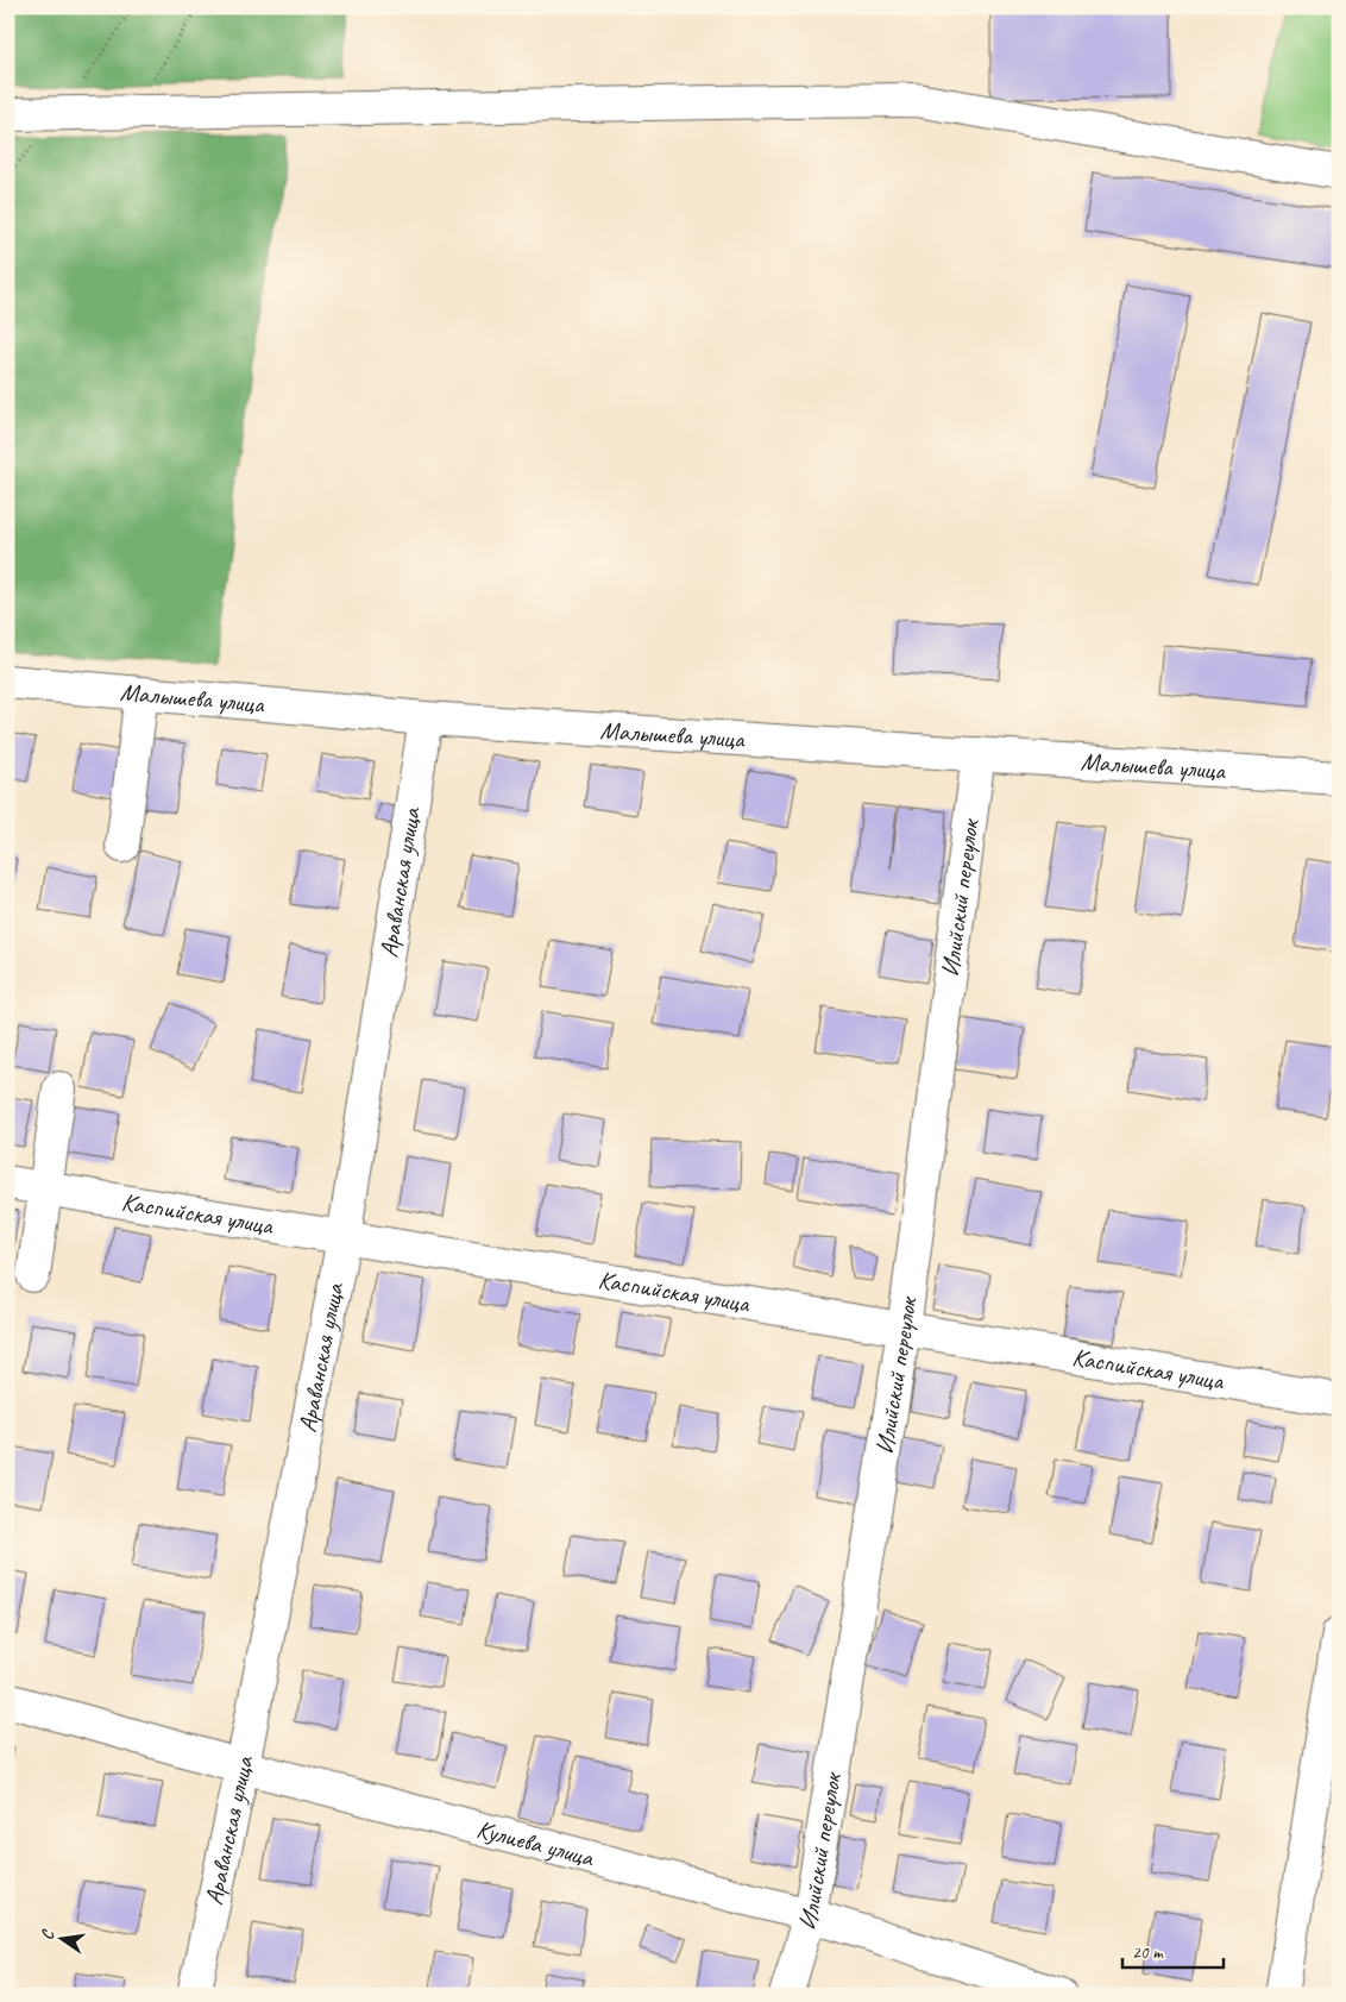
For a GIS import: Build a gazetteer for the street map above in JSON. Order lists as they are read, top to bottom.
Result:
{
  "streets": {
    "street": [
      "Малышева улица",
      "Араванская улица",
      "Илийский переулок",
      "Каспийская улица",
      "Кулиева улица"
    ]
  },
  "crossings": [
    ["Малышева улица", "Араванская улица"],
    ["Малышева улица", "Илийский переулок"],
    ["Араванская улица", "Каспийская улица"],
    ["Араванская улица", "Кулиева улица"],
    ["Илийский переулок", "Каспийская улица"],
    ["Илийский переулок", "Кулиева улица"]
  ],
  "scale_bar": "20 m",
  "north": "left"
}
